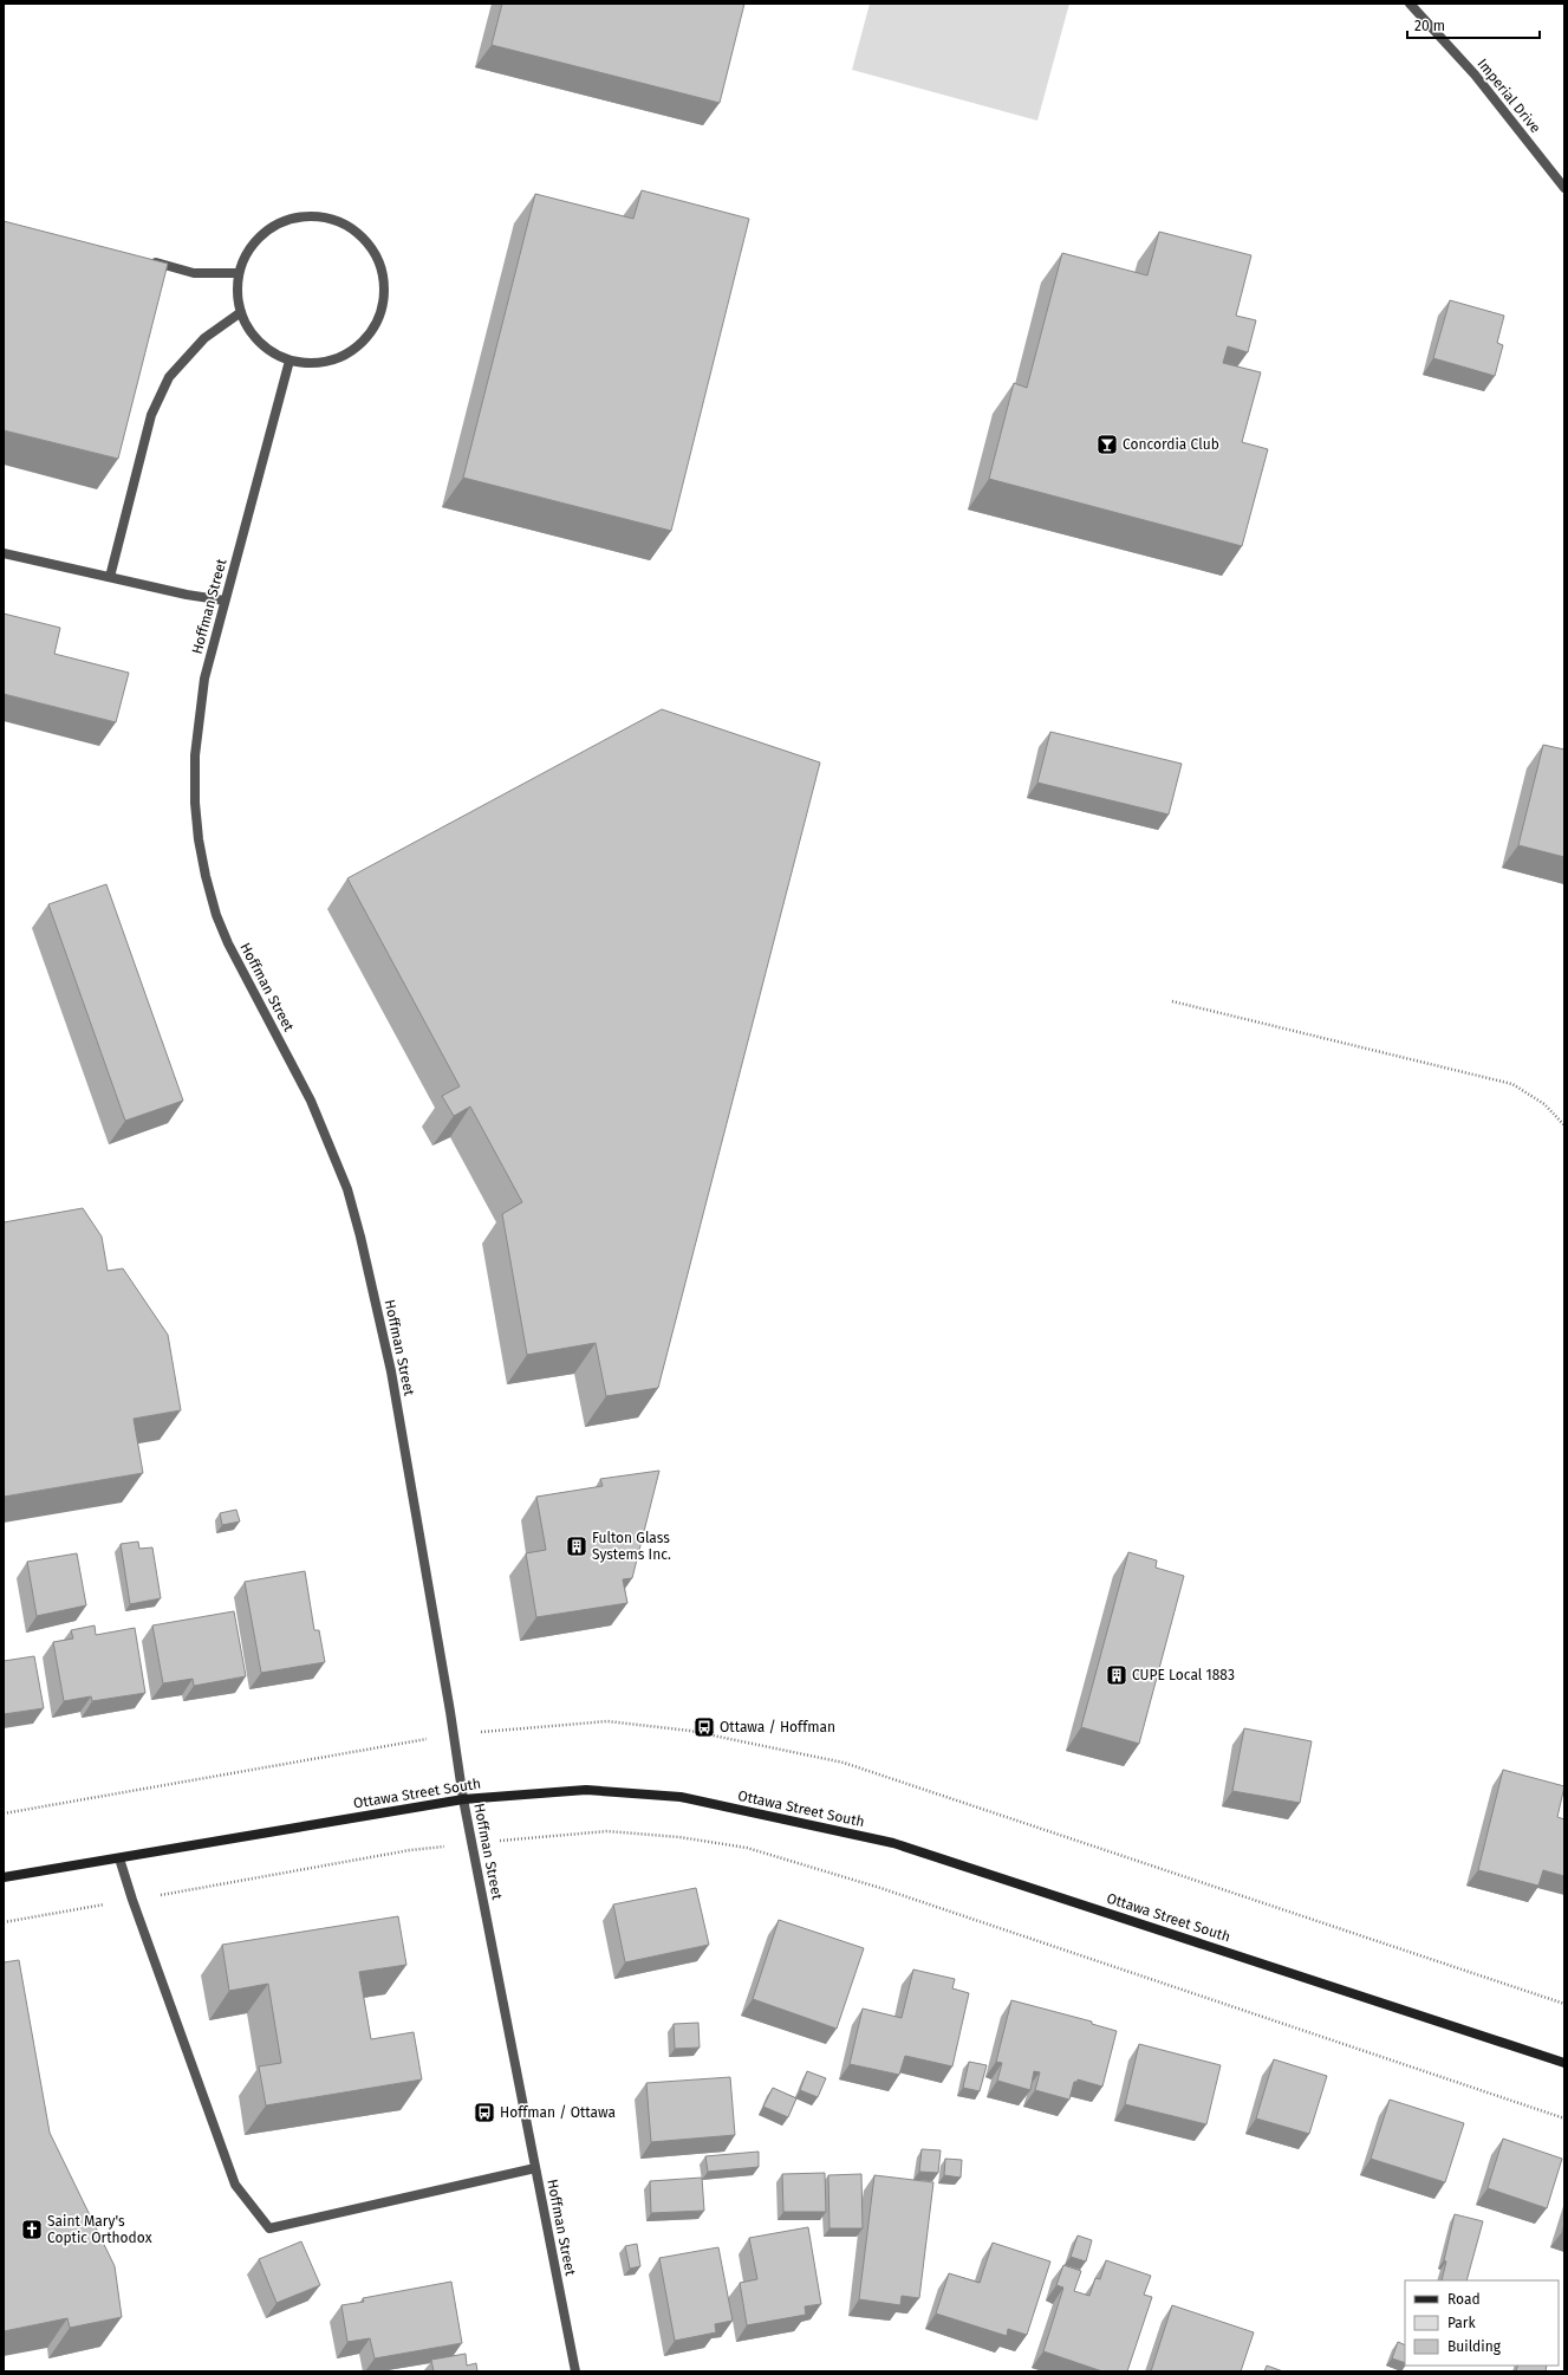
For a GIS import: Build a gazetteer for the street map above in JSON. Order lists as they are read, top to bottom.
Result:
{
  "streets": {
    "main road": ["Ottawa Street South"],
    "street": ["Imperial Drive", "Hoffman Street"]
  },
  "crossings": [
    ["Hoffman Street", "Ottawa Street South"]
  ],
  "places": {
    "bar": ["Concordia Club"],
    "building": ["Fulton Glass Systems Inc.", "CUPE Local 1883"],
    "bus stop": ["Ottawa / Hoffman", "Hoffman / Ottawa"],
    "church": ["Saint Mary's Coptic Orthodox"]
  },
  "legend": ["Road", "Park", "Building"],
  "scale_bar": "20 m"
}
